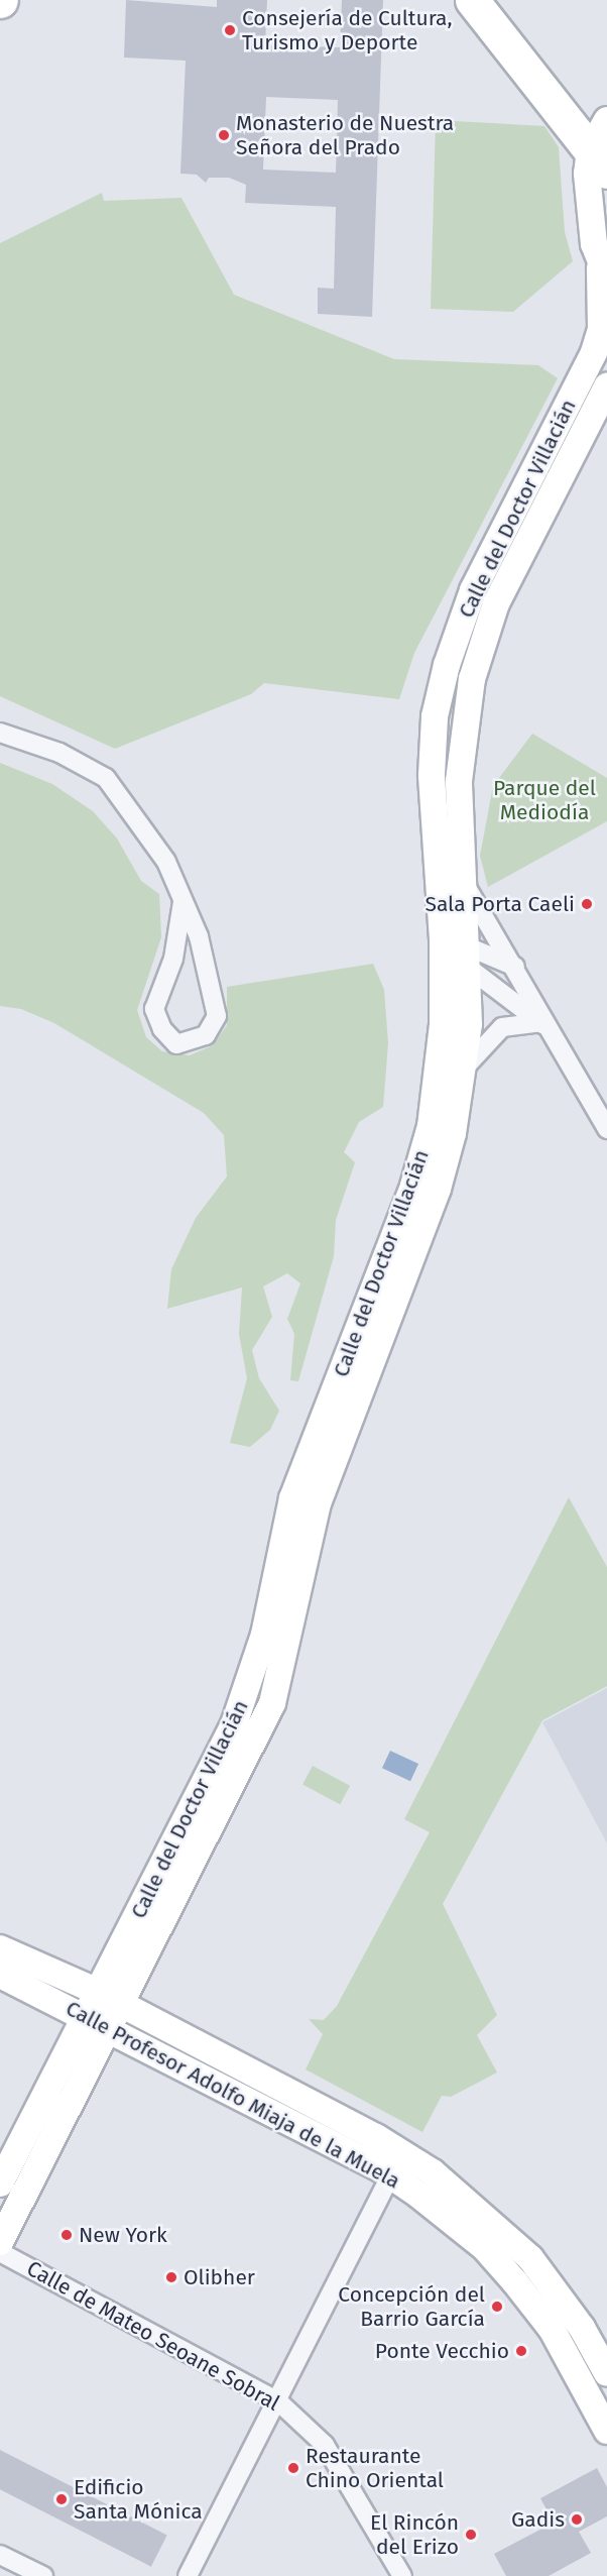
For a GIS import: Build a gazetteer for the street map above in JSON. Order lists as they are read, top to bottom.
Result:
{
  "streets": {
    "street": ["Calle del Doctor Villacián", "Calle Profesor Adolfo Miaja de la Muela", "Calle de Mateo Seoane Sobral"]
  },
  "crossings": [
    ["Calle del Doctor Villacián", "Calle Profesor Adolfo Miaja de la Muela"]
  ],
  "parks": ["Parque del Mediodía"],
  "places": [
    "Consejería de Cultura, Turismo y Deporte",
    "Monasterio de Nuestra Señora del Prado",
    "Sala Porta Caeli",
    "New York",
    "Olibher",
    "Concepción del Barrio García",
    "Ponte Vecchio",
    "Restaurante Chino Oriental",
    "Edificio Santa Mónica",
    "Gadis",
    "El Rincón del Erizo"
  ]
}
